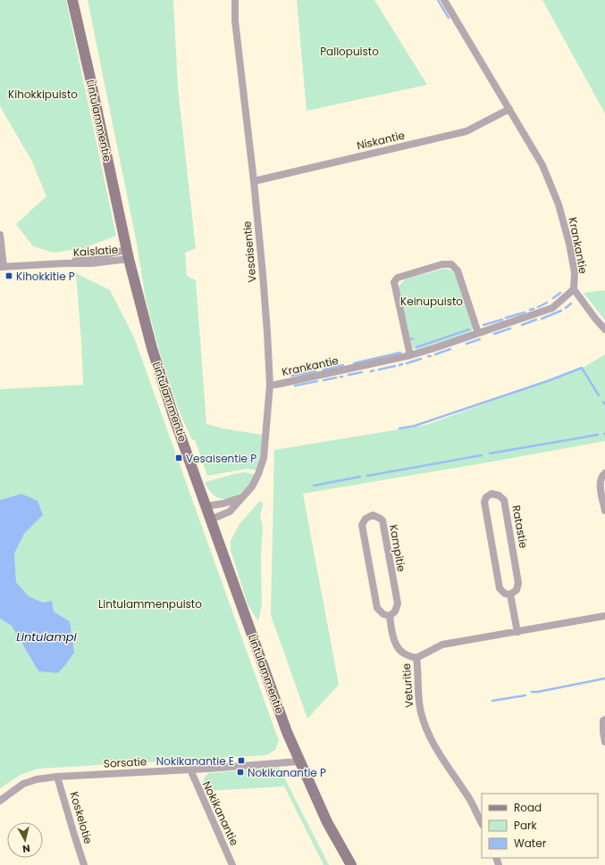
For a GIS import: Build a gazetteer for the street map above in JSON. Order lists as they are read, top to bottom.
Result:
{
  "streets": {
    "street": [
      "Lintulammentie",
      "Niskantie",
      "Krankantie",
      "Kaislatie",
      "Vesaisentie",
      "Ratastie",
      "Kampitie",
      "Veturitie",
      "Sorsatie",
      "Nokikanantie",
      "Koskelotie"
    ]
  },
  "crossings": [
    ["Lintulammentie", "Kaislatie"],
    ["Lintulammentie", "Vesaisentie"],
    ["Lintulammentie", "Sorsatie"],
    ["Niskantie", "Krankantie"],
    ["Niskantie", "Vesaisentie"],
    ["Krankantie", "Vesaisentie"],
    ["Sorsatie", "Nokikanantie"],
    ["Sorsatie", "Koskelotie"]
  ],
  "water": ["Lintulampi"],
  "parks": [
    "Pallopuisto",
    "Kihokkipuisto",
    "Keinupuisto",
    "Lintulammenpuisto"
  ],
  "places": {
    "transit": [
      "Kihokkitie P",
      "Vesaisentie P",
      "Nokikanantie E",
      "Nokikanantie P"
    ]
  },
  "legend": ["Road", "Park", "Water"],
  "north": "bottom"
}
